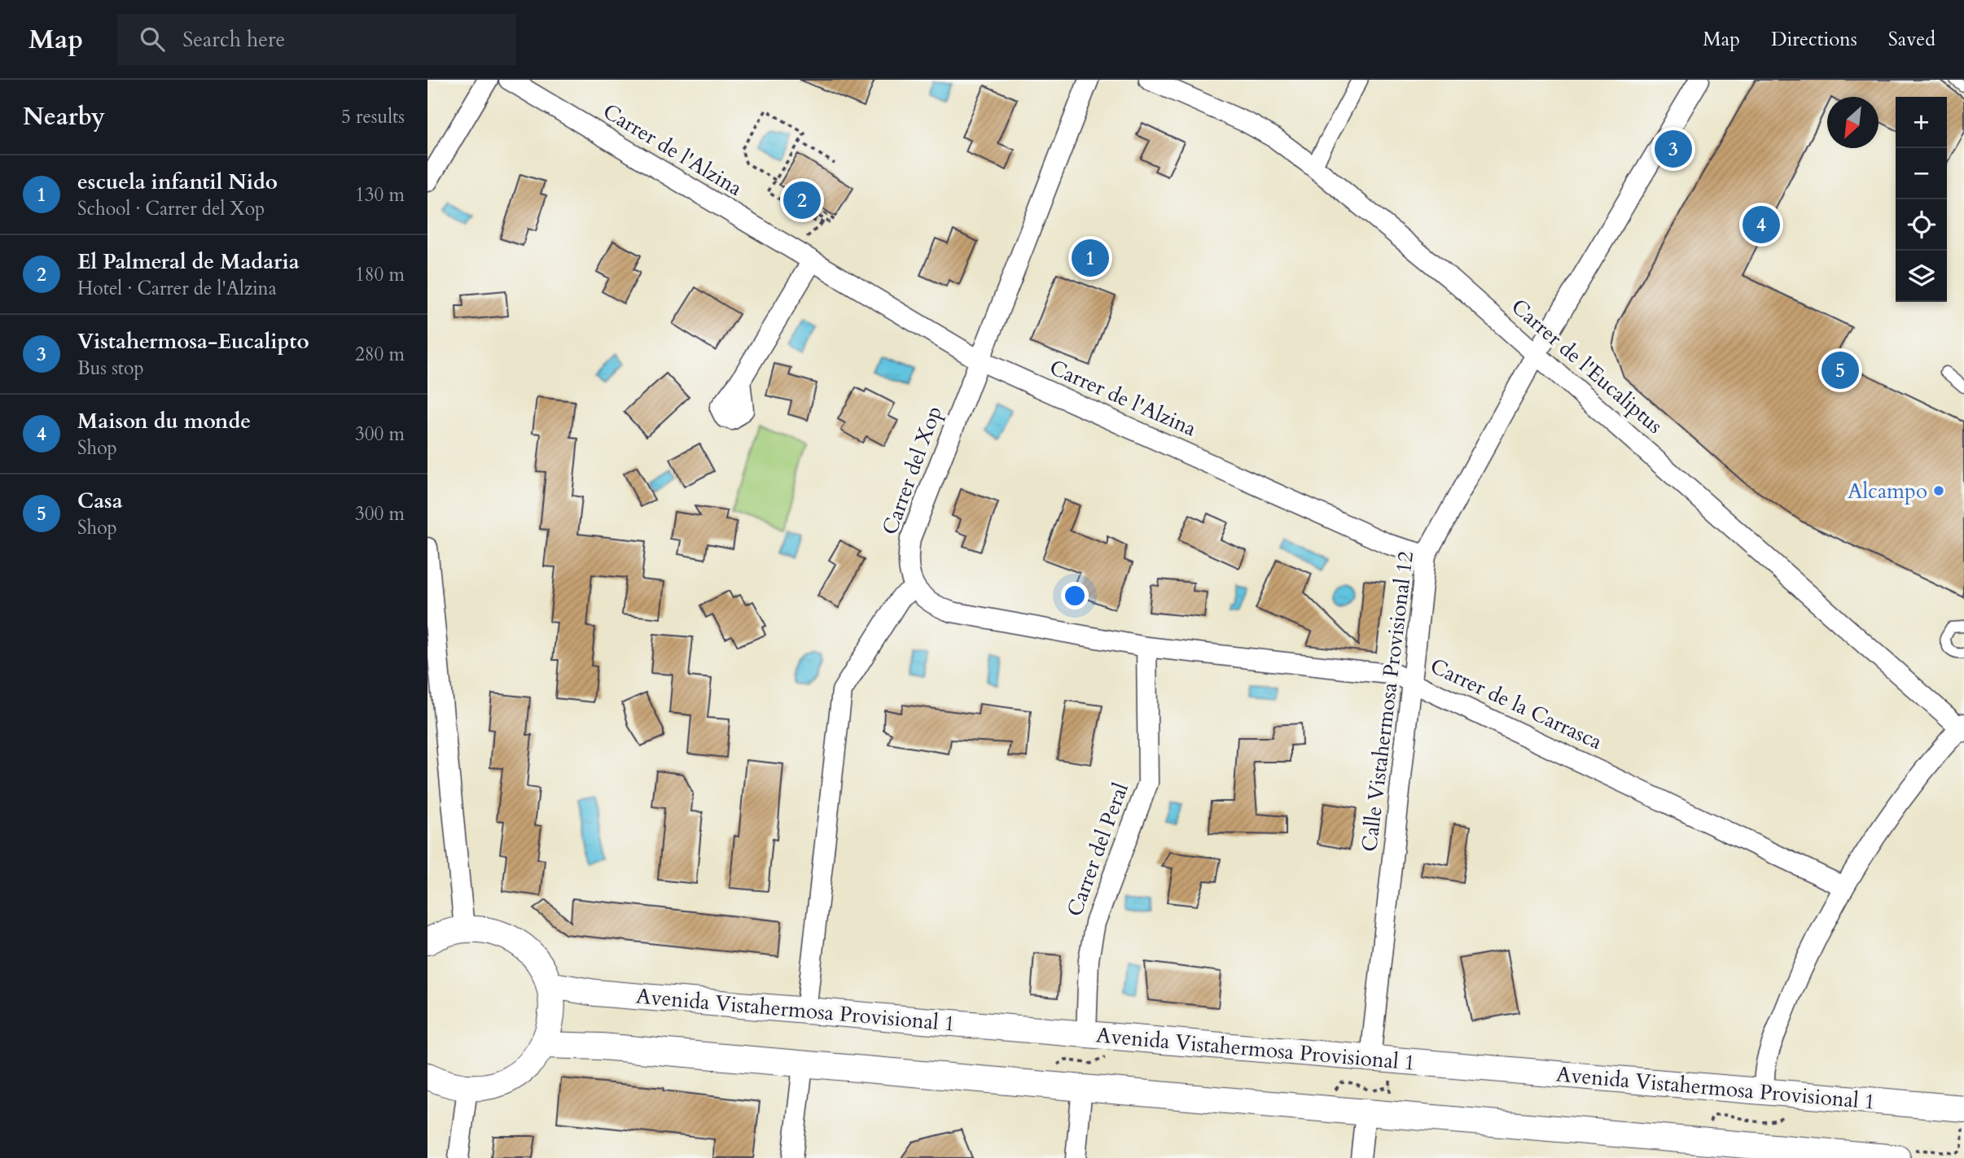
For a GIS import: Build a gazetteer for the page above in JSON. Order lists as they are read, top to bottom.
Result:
{
  "streets": {
    "street": [
      "Carrer de l'Alzina",
      "Carrer de l'Eucaliptus",
      "Carrer del Xop",
      "Calle Vistahermosa Provisional 12",
      "Carrer de la Carrasca",
      "Carrer del Peral",
      "Avenida Vistahermosa Provisional 1"
    ]
  },
  "crossings": [
    ["Carrer de l'Alzina", "Carrer del Xop"],
    ["Carrer de l'Alzina", "Calle Vistahermosa Provisional 12"],
    ["Carrer de l'Eucaliptus", "Calle Vistahermosa Provisional 12"],
    ["Carrer del Xop", "Carrer de la Carrasca"],
    ["Calle Vistahermosa Provisional 12", "Carrer de la Carrasca"],
    ["Calle Vistahermosa Provisional 12", "Avenida Vistahermosa Provisional 1"],
    ["Carrer de la Carrasca", "Carrer del Peral"],
    ["Carrer del Peral", "Avenida Vistahermosa Provisional 1"]
  ],
  "places": ["Alcampo"],
  "north": "bottom left",
  "page": {
    "header": "Map",
    "search": "Search here",
    "nav": ["Map", "Directions", "Saved"],
    "heading": ["Nearby", "5 results"],
    "map_buttons": ["+", "−"],
    "pins": [
      "3",
      "2",
      "4",
      "1",
      "5"
    ],
    "list": [
      {
        "mark": "1",
        "name": "escuela infantil Nido",
        "note": "School · Carrer del Xop",
        "value": "130 m"
      },
      {
        "mark": "2",
        "name": "El Palmeral de Madaria",
        "note": "Hotel · Carrer de l'Alzina",
        "value": "180 m"
      },
      {
        "mark": "3",
        "name": "Vistahermosa-Eucalipto",
        "note": "Bus stop",
        "value": "280 m"
      },
      {
        "mark": "4",
        "name": "Maison du monde",
        "note": "Shop",
        "value": "300 m"
      },
      {
        "mark": "5",
        "name": "Casa",
        "note": "Shop",
        "value": "300 m"
      }
    ]
  }
}
